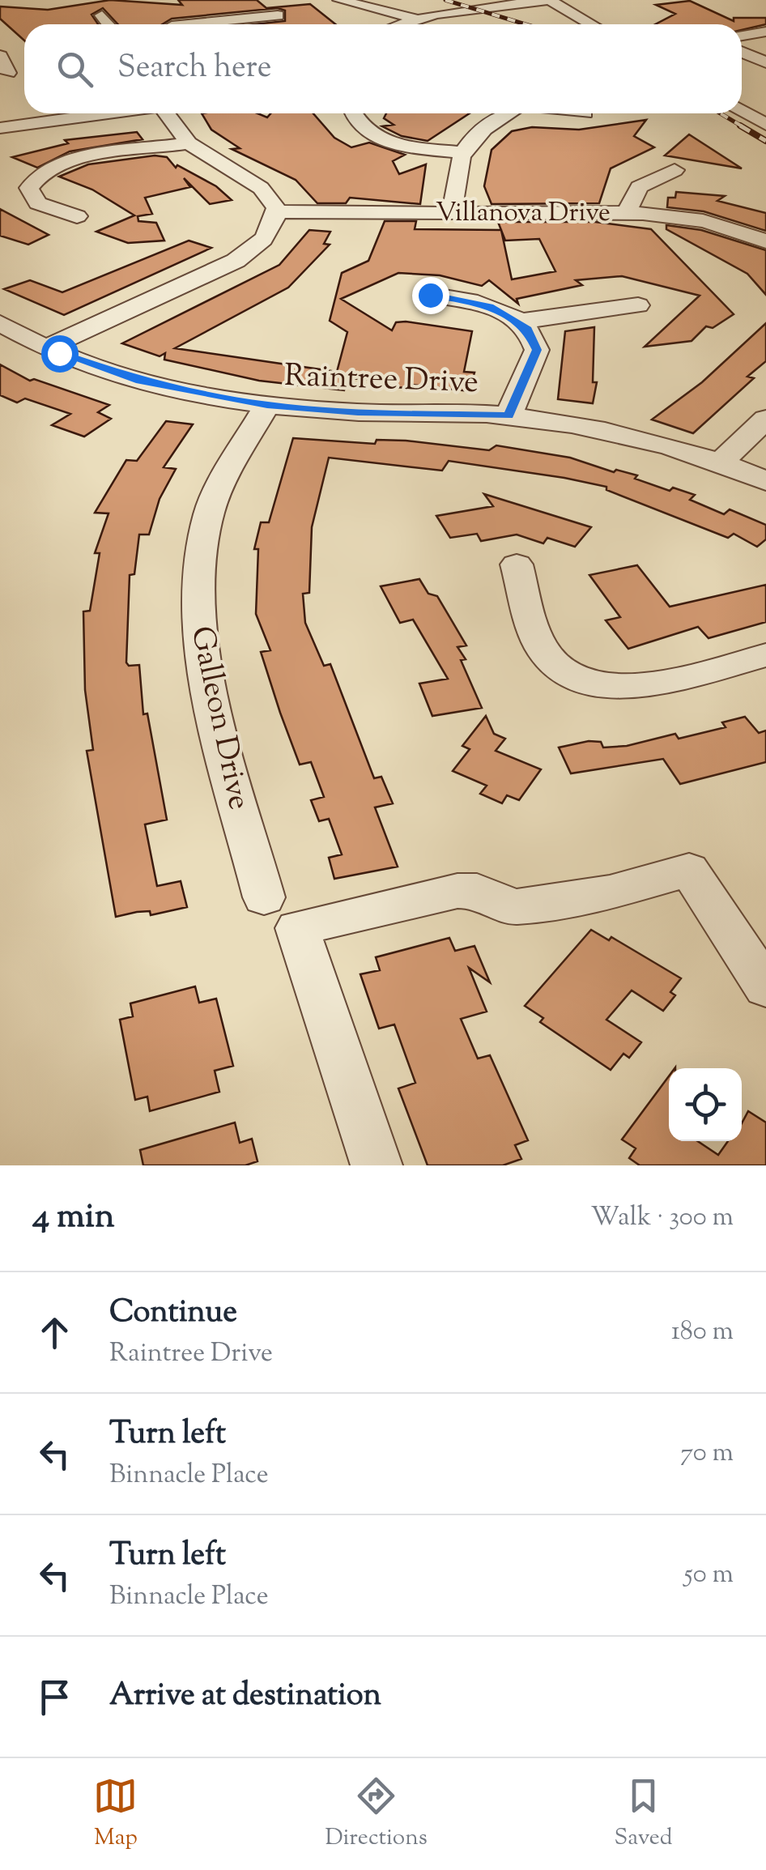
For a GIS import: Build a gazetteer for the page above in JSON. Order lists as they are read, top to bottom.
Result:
{
  "streets": {
    "street": ["Villanova Drive", "Raintree Drive", "Galleon Drive"]
  },
  "crossings": [
    ["Raintree Drive", "Galleon Drive"]
  ],
  "page": {
    "search": "Search here",
    "heading": ["4 min", "Walk · 300 m"],
    "list": [
      ["Continue", "Raintree Drive", "180 m"],
      ["Turn left", "Binnacle Place", "70 m"],
      ["Turn left", "Binnacle Place", "50 m"],
      "Arrive at destination"
    ],
    "nav": ["Map", "Directions", "Saved"]
  }
}
